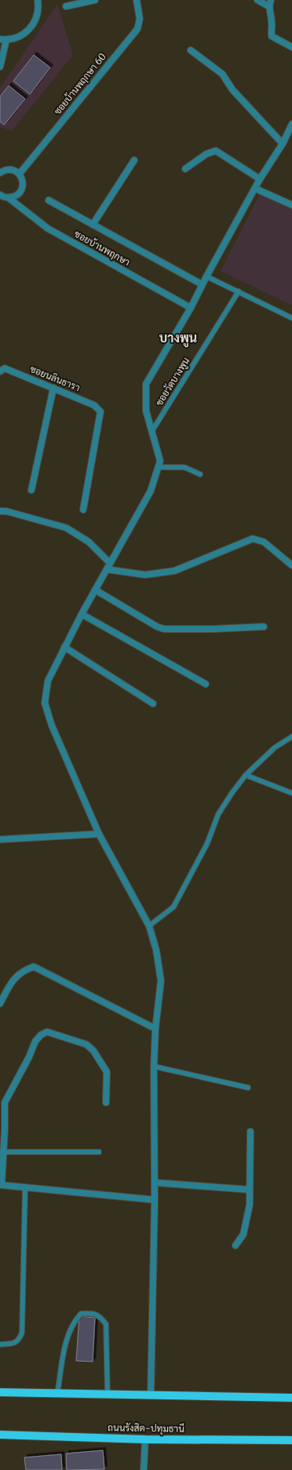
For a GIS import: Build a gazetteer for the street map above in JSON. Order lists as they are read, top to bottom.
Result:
{
  "streets": {
    "main road": ["ถนนรังสิต-ปทุมธานี"],
    "street": ["ซอยบ้านพฤกษา 60", "ซอยบ้านพฤกษา", "ซอยนลินธารา"],
    "lane": ["ซอยวัดบางพูน"]
  },
  "districts": ["บางพูน"]
}
